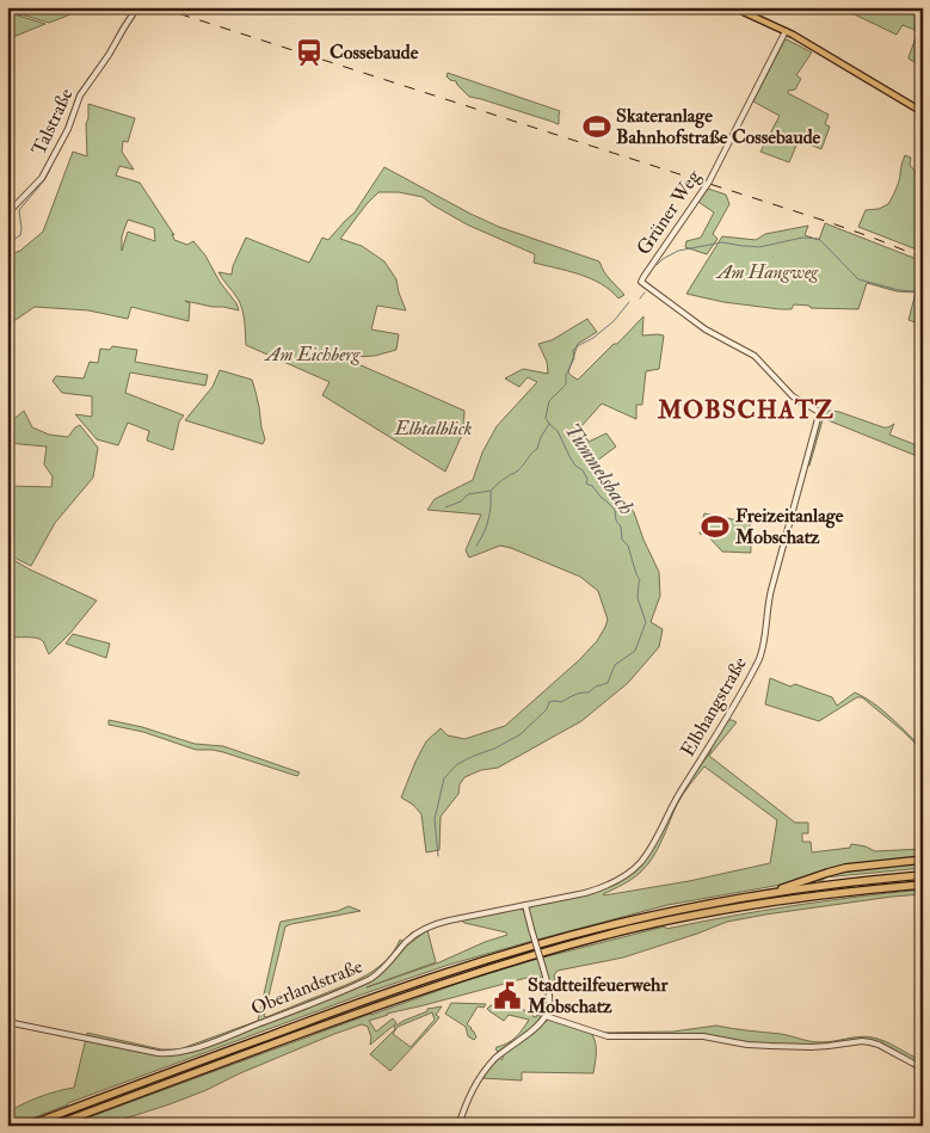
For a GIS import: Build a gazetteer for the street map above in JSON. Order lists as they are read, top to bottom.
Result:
{
  "streets": {
    "street": [
      "Talstraße",
      "Grüner Weg",
      "Elbhangstraße",
      "Oberlandstraße"
    ]
  },
  "crossings": [
    ["Grüner Weg", "Elbhangstraße"],
    ["Elbhangstraße", "Oberlandstraße"]
  ],
  "districts": ["MOBSCHATZ"],
  "water": ["Tummelsbach"],
  "parks": ["Am Hangweg", "Am Eichberg", "Elbtalblick"],
  "places": {
    "station": ["Cossebaude"],
    "sports": ["Skateranlage Bahnhofstraße Cossebaude", "Freizeitanlage Mobschatz"],
    "public building": ["Stadtteilfeuerwehr Mobschatz"]
  }
}
